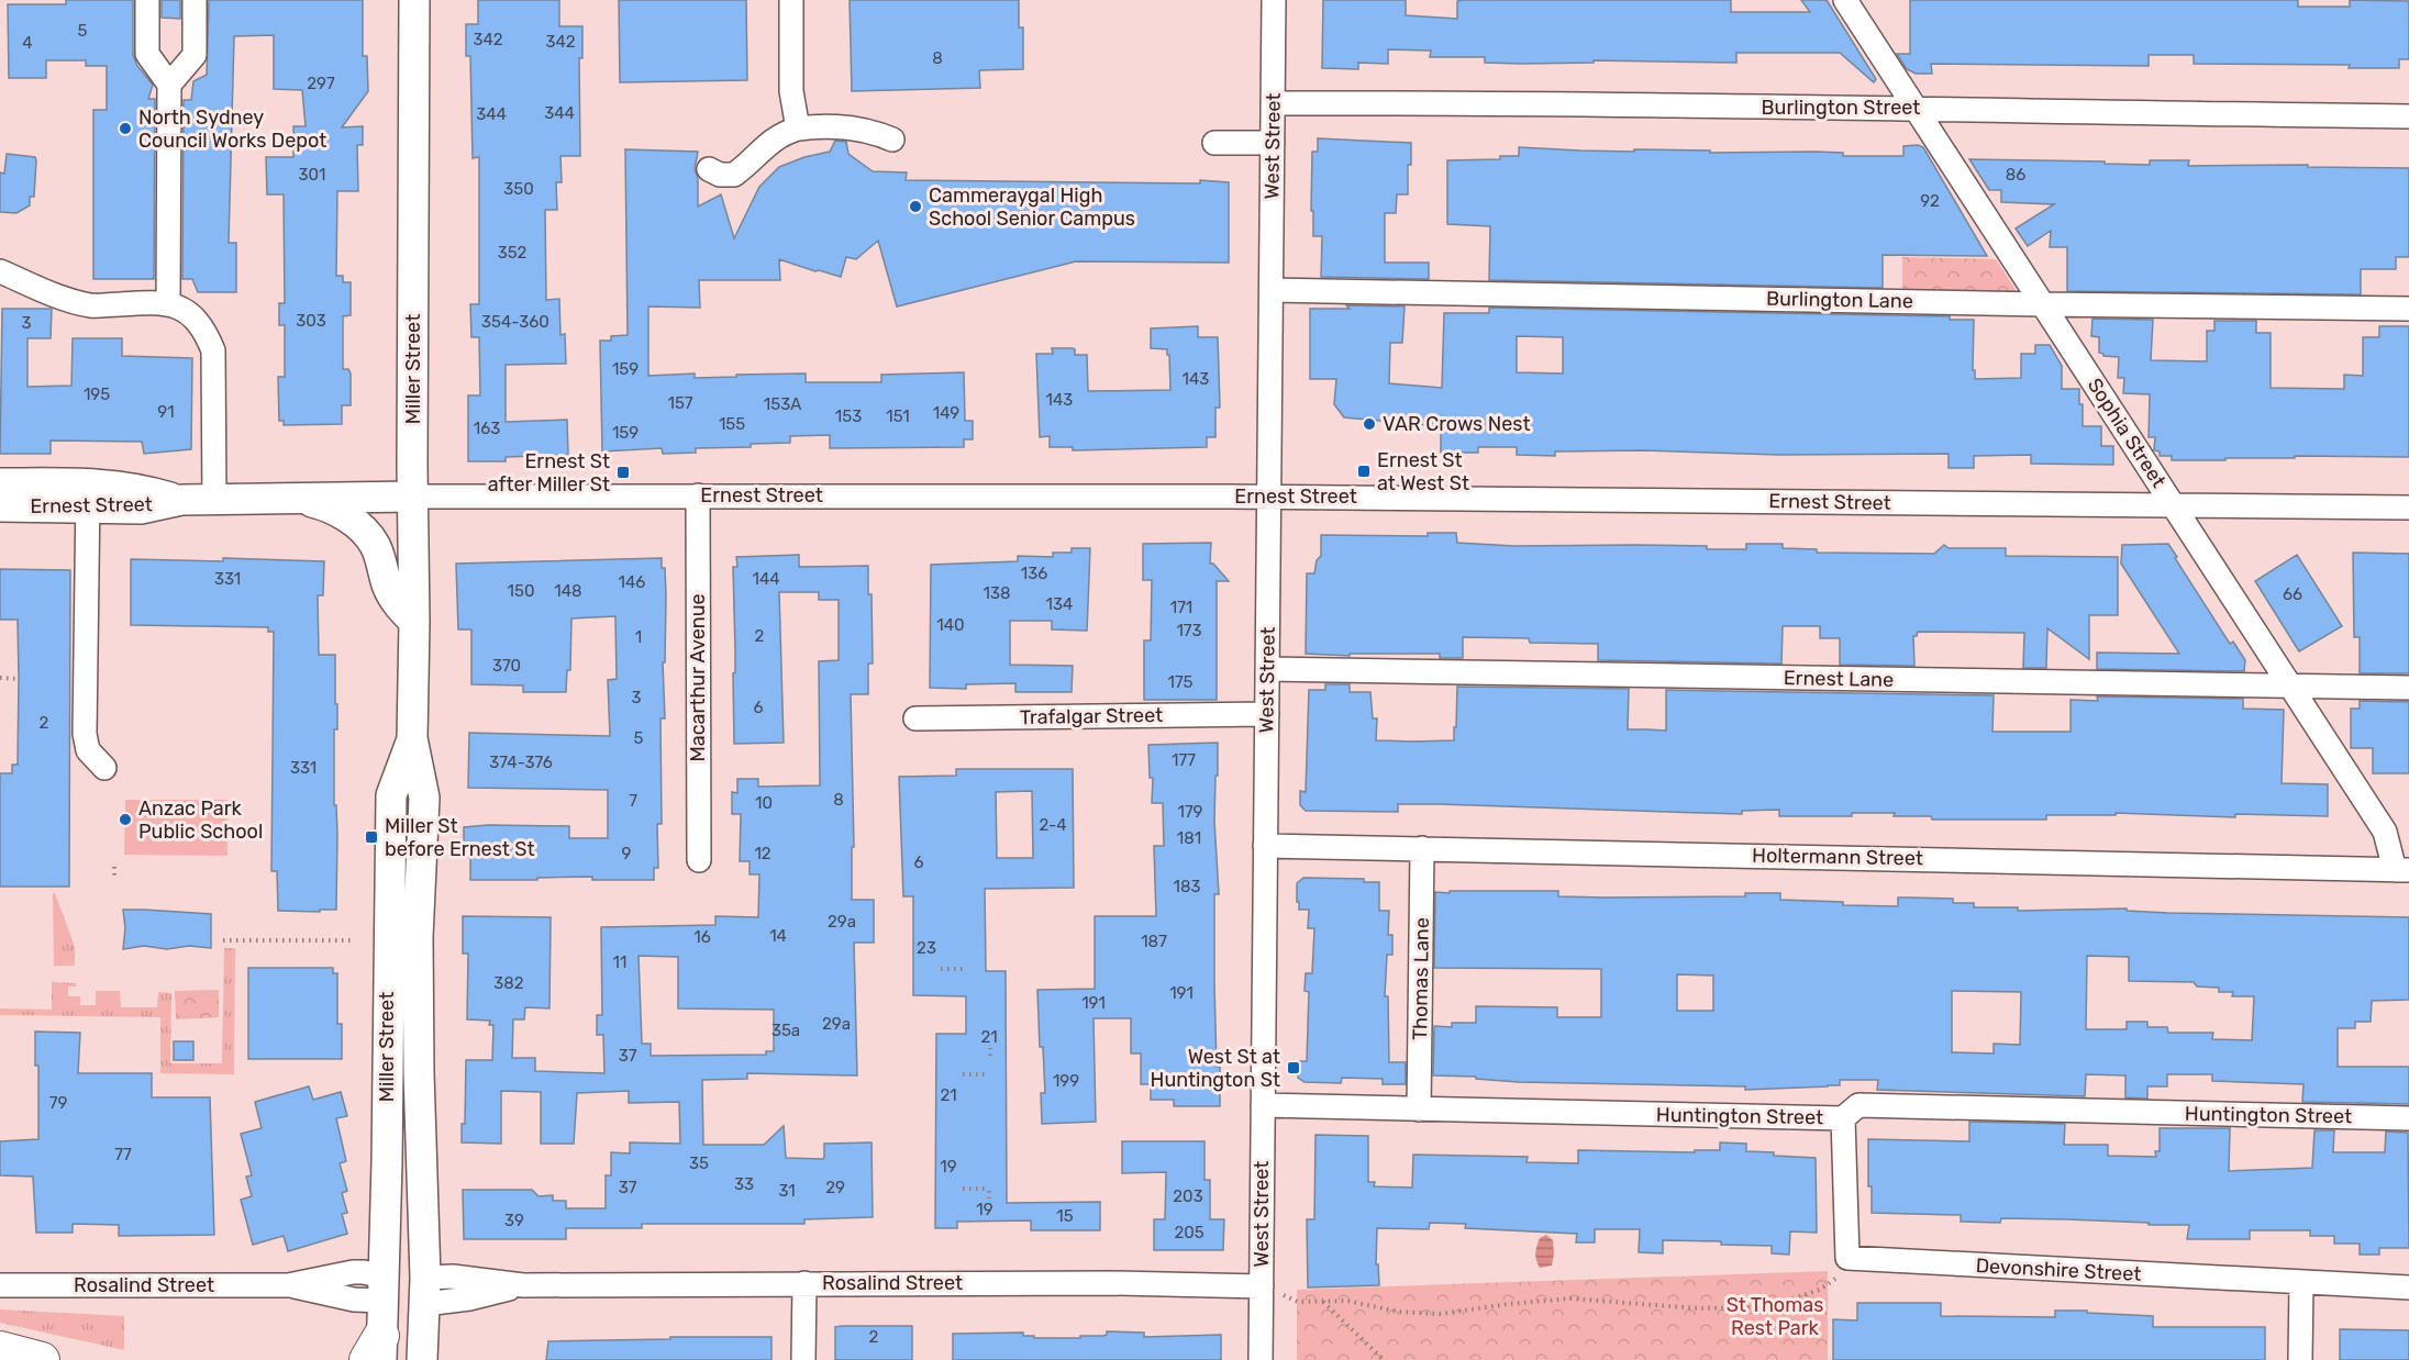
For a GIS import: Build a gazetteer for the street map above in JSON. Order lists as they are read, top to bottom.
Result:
{
  "streets": {
    "main road": ["Miller Street", "Ernest Street"],
    "street": [
      "Burlington Street",
      "West Street",
      "Burlington Lane",
      "Sophia Street",
      "Macarthur Avenue",
      "Ernest Lane",
      "Trafalgar Street",
      "Holtermann Street",
      "Thomas Lane",
      "Huntington Street",
      "Devonshire Street",
      "Rosalind Street"
    ]
  },
  "crossings": [
    ["Burlington Street", "West Street"],
    ["Burlington Street", "Sophia Street"],
    ["West Street", "Burlington Lane"],
    ["West Street", "Ernest Street"],
    ["West Street", "Ernest Lane"],
    ["West Street", "Trafalgar Street"],
    ["West Street", "Holtermann Street"],
    ["West Street", "Huntington Street"],
    ["West Street", "Rosalind Street"],
    ["Burlington Lane", "Sophia Street"],
    ["Miller Street", "Ernest Street"],
    ["Miller Street", "Rosalind Street"],
    ["Sophia Street", "Ernest Street"],
    ["Sophia Street", "Ernest Lane"],
    ["Sophia Street", "Holtermann Street"],
    ["Ernest Street", "Macarthur Avenue"],
    ["Holtermann Street", "Thomas Lane"],
    ["Thomas Lane", "Huntington Street"]
  ],
  "parks": ["St Thomas Rest Park"],
  "places": {
    "other": [
      "North Sydney Council Works Depot",
      "Cammeraygal High School Senior Campus",
      "VAR Crows Nest",
      "Anzac Park Public School"
    ],
    "transit": [
      "Ernest St at West St",
      "Ernest St after Miller St",
      "Miller St before Ernest St",
      "West St at Huntington St"
    ]
  },
  "house_numbers": [
    "5",
    "342",
    "342",
    "4",
    "8",
    "297",
    "344",
    "344",
    "301",
    "86",
    "350",
    "92",
    "352",
    "303",
    "354-360",
    "3",
    "159",
    "143",
    "195",
    "143",
    "157",
    "153A",
    "91",
    "149",
    "153",
    "151",
    "155",
    "163",
    "159",
    "136",
    "331",
    "144",
    "146",
    "150",
    "148",
    "138",
    "66",
    "134",
    "171",
    "140",
    "173",
    "2",
    "1",
    "370",
    "175",
    "3",
    "6",
    "2",
    "5",
    "177",
    "374-376",
    "331",
    "8",
    "7",
    "10",
    "179",
    "2-4",
    "181",
    "9",
    "12",
    "6",
    "183",
    "29a",
    "14",
    "16",
    "187",
    "23",
    "11",
    "382",
    "191",
    "191",
    "29a",
    "35a",
    "21",
    "37",
    "199",
    "21",
    "79",
    "77",
    "35",
    "19",
    "33",
    "37",
    "29",
    "31",
    "203",
    "19",
    "15",
    "39",
    "205",
    "2"
  ]
}
